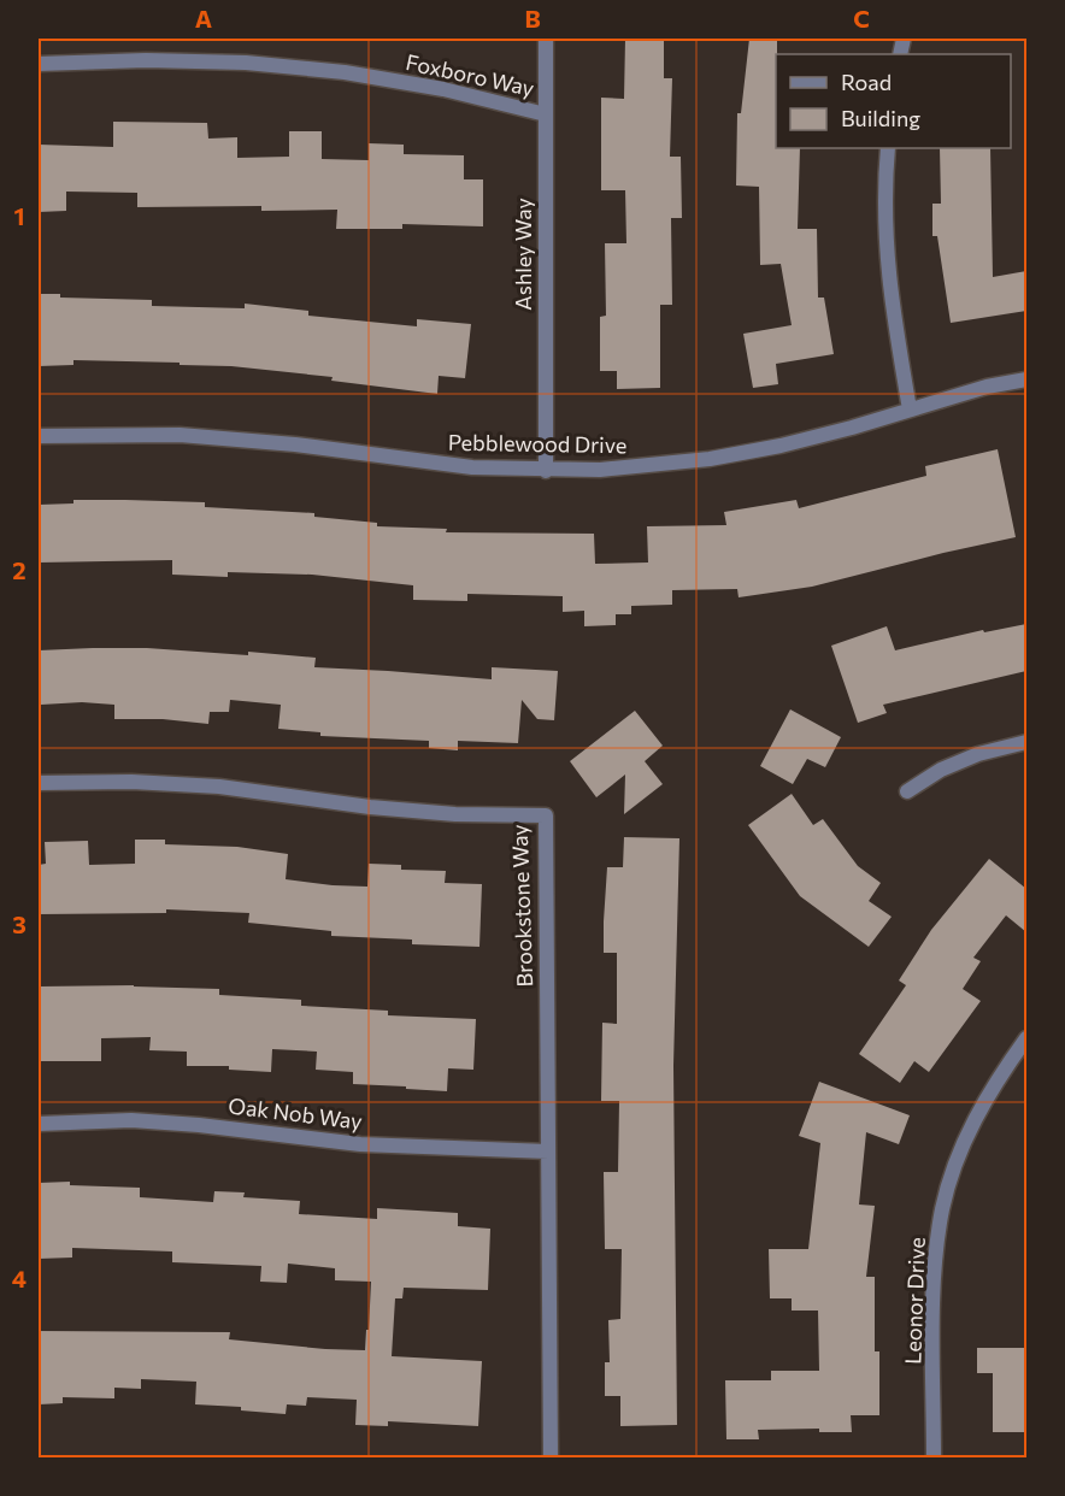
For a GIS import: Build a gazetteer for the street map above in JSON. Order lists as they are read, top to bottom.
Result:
{
  "streets": {
    "street": [
      "Foxboro Way",
      "Ashley Way",
      "Pebblewood Drive",
      "Brookstone Way",
      "Oak Nob Way",
      "Leonor Drive"
    ]
  },
  "crossings": [
    ["Foxboro Way", "Ashley Way"],
    ["Ashley Way", "Pebblewood Drive"],
    ["Brookstone Way", "Oak Nob Way"]
  ],
  "legend": ["Road", "Building"],
  "grid": {
    "columns": ["A", "B", "C"],
    "rows": [
      "1",
      "2",
      "3",
      "4"
    ]
  }
}
